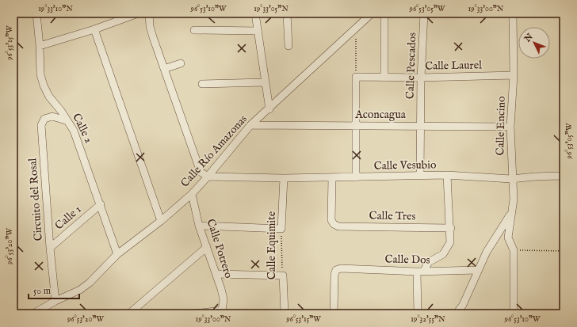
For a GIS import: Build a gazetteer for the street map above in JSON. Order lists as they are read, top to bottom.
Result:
{
  "streets": {
    "street": [
      "Calle Pescados",
      "Calle Laurel",
      "Aconcagua",
      "Calle Encino",
      "Calle 2",
      "Calle Río Amazonas",
      "Calle Vesubio",
      "Circuito del Rosal",
      "Calle Tres",
      "Calle 1",
      "Calle Equimite",
      "Calle Potrero",
      "Calle Dos"
    ]
  },
  "crossings": [
    ["Calle Pescados", "Calle Laurel"],
    ["Calle Pescados", "Aconcagua"],
    ["Calle Pescados", "Calle Vesubio"],
    ["Calle Laurel", "Calle Encino"],
    ["Aconcagua", "Calle Encino"],
    ["Aconcagua", "Calle Río Amazonas"],
    ["Calle Encino", "Calle Vesubio"],
    ["Calle 2", "Calle Río Amazonas"],
    ["Calle 2", "Circuito del Rosal"],
    ["Calle 2", "Calle 1"],
    ["Calle Río Amazonas", "Calle Vesubio"],
    ["Calle Río Amazonas", "Circuito del Rosal"],
    ["Calle Río Amazonas", "Calle Potrero"],
    ["Calle Vesubio", "Calle Tres"],
    ["Calle Vesubio", "Calle Equimite"],
    ["Circuito del Rosal", "Calle 1"]
  ],
  "scale_bar": "50 m",
  "north": "top left",
  "coordinates": [
    "19°33'10\"N",
    "96°53'10\"W",
    "19°33'05\"N",
    "96°53'05\"W",
    "19°33'00\"N",
    "96°53'15\"W",
    "96°53'20\"W",
    "19°32'55\"N"
  ]
}
